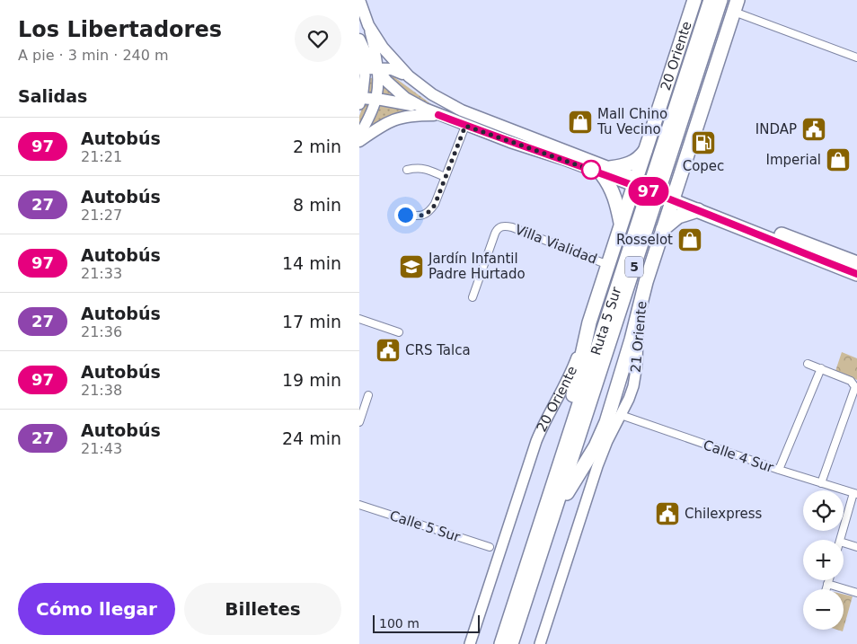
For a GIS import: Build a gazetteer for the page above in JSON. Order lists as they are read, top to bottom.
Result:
{
  "streets": {
    "highway": [
      "20 Oriente",
      "5",
      "Ruta 5 Sur",
      "21 Oriente"
    ],
    "street": ["Villa Vialidad", "Calle 4 Sur", "Calle 5 Sur"]
  },
  "crossings": [
    ["20 Oriente", "Villa Vialidad"],
    ["21 Oriente", "Calle 4 Sur"]
  ],
  "places": {
    "shop": ["Mall Chino Tu Vecino", "Imperial", "Rosselot"],
    "public building": ["INDAP", "CRS Talca", "Chilexpress"],
    "fuel station": ["Copec"],
    "school or university": ["Jardín Infantil Padre Hurtado"]
  },
  "lines": ["bus line 97"],
  "scale_bar": "100 m",
  "page": {
    "heading": [
      ["Los Libertadores", "A pie · 3 min · 240 m"],
      "Salidas"
    ],
    "on_map": "97",
    "list": [
      {
        "mark": "97",
        "name": "Autobús",
        "note": "21:21",
        "value": "2 min"
      },
      {
        "mark": "27",
        "name": "Autobús",
        "note": "21:27",
        "value": "8 min"
      },
      {
        "mark": "97",
        "name": "Autobús",
        "note": "21:33",
        "value": "14 min"
      },
      {
        "mark": "27",
        "name": "Autobús",
        "note": "21:36",
        "value": "17 min"
      },
      {
        "mark": "97",
        "name": "Autobús",
        "note": "21:38",
        "value": "19 min"
      },
      {
        "mark": "27",
        "name": "Autobús",
        "note": "21:43",
        "value": "24 min"
      }
    ],
    "map_buttons": ["+", "−"],
    "buttons": ["Cómo llegar", "Billetes"],
    "scale": "100 m"
  }
}
